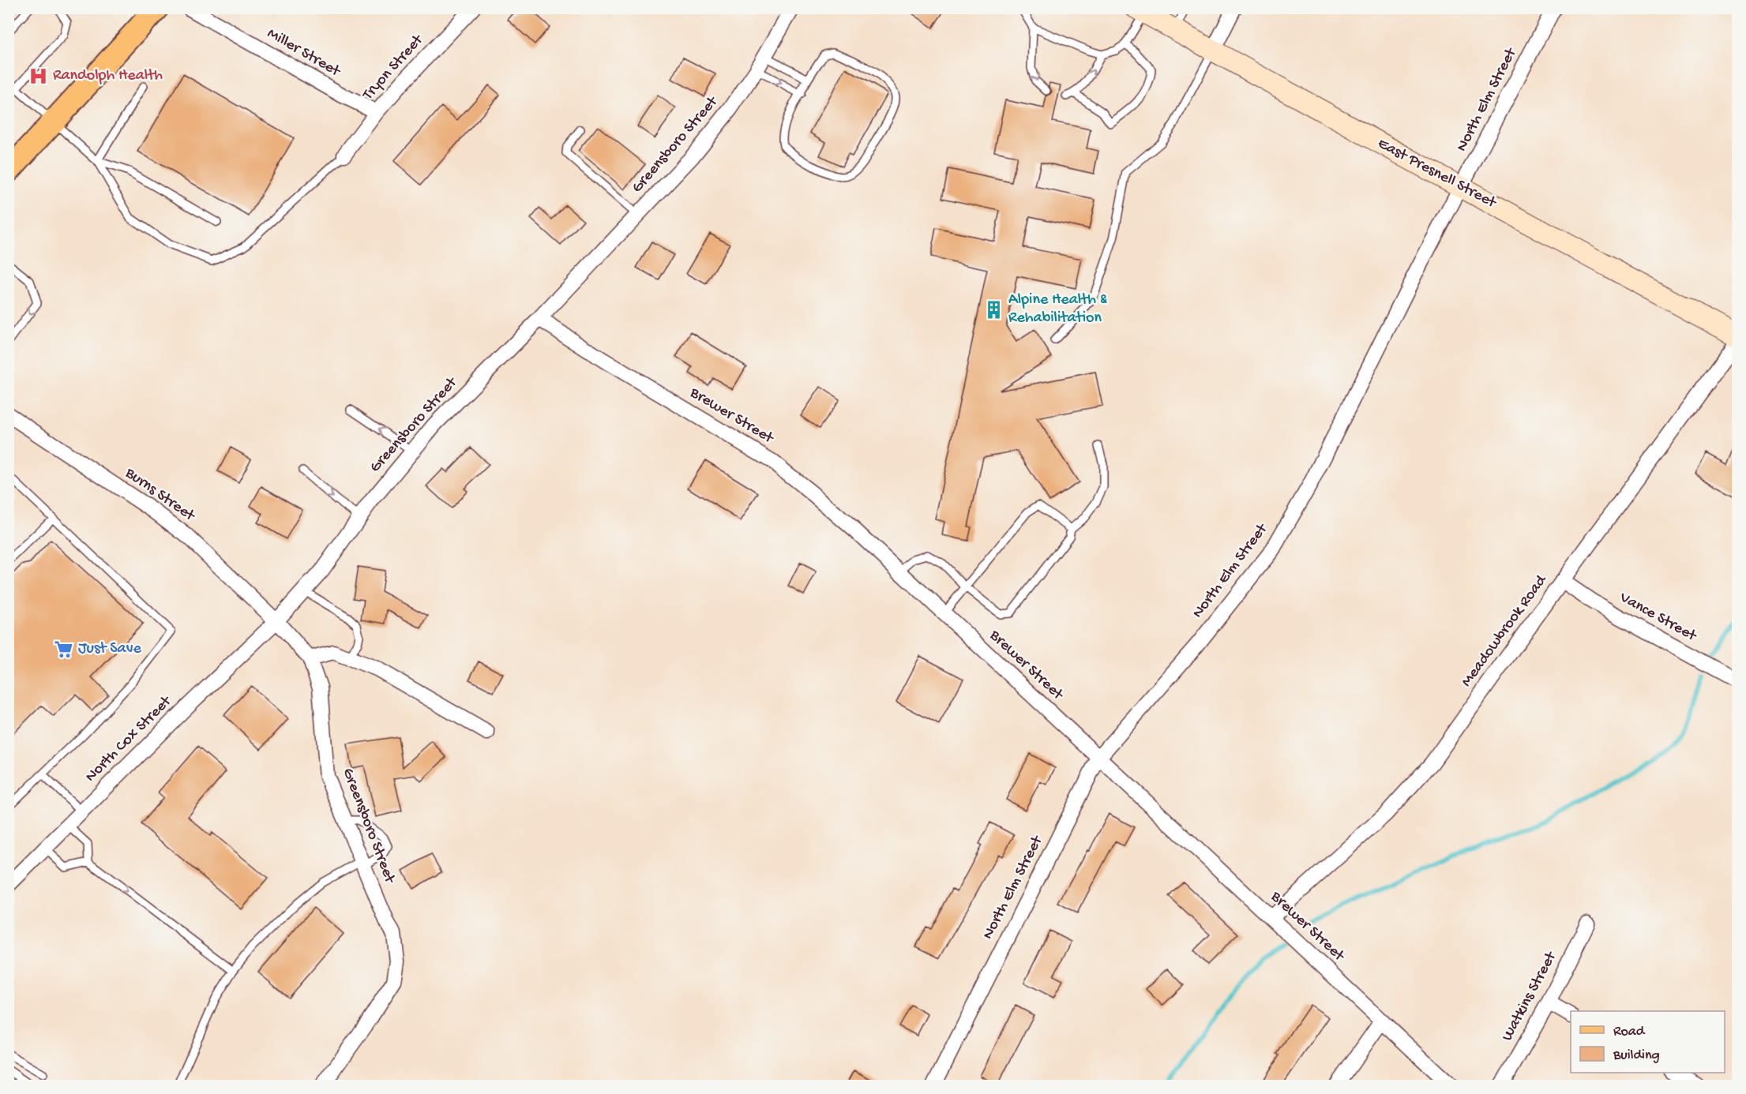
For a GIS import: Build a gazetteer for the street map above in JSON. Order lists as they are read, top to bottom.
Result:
{
  "streets": {
    "main road": ["East Presnell Street"],
    "street": [
      "Miller Street",
      "Tryon Street",
      "North Elm Street",
      "Greensboro Street",
      "Brewer Street",
      "Burns Street",
      "Vance Street",
      "Meadowbrook Road",
      "North Cox Street",
      "Watkins Street"
    ]
  },
  "crossings": [
    ["Miller Street", "Tryon Street"],
    ["North Elm Street", "East Presnell Street"],
    ["North Elm Street", "Brewer Street"],
    ["Greensboro Street", "Brewer Street"],
    ["Greensboro Street", "Burns Street"],
    ["Greensboro Street", "North Cox Street"],
    ["Brewer Street", "Meadowbrook Road"],
    ["Burns Street", "North Cox Street"],
    ["Vance Street", "Meadowbrook Road"]
  ],
  "places": {
    "hospital": ["Randolph Health"],
    "building": ["Alpine Health & Rehabilitation"],
    "supermarket": ["Just Save"]
  },
  "legend": ["Road", "Building"]
}
